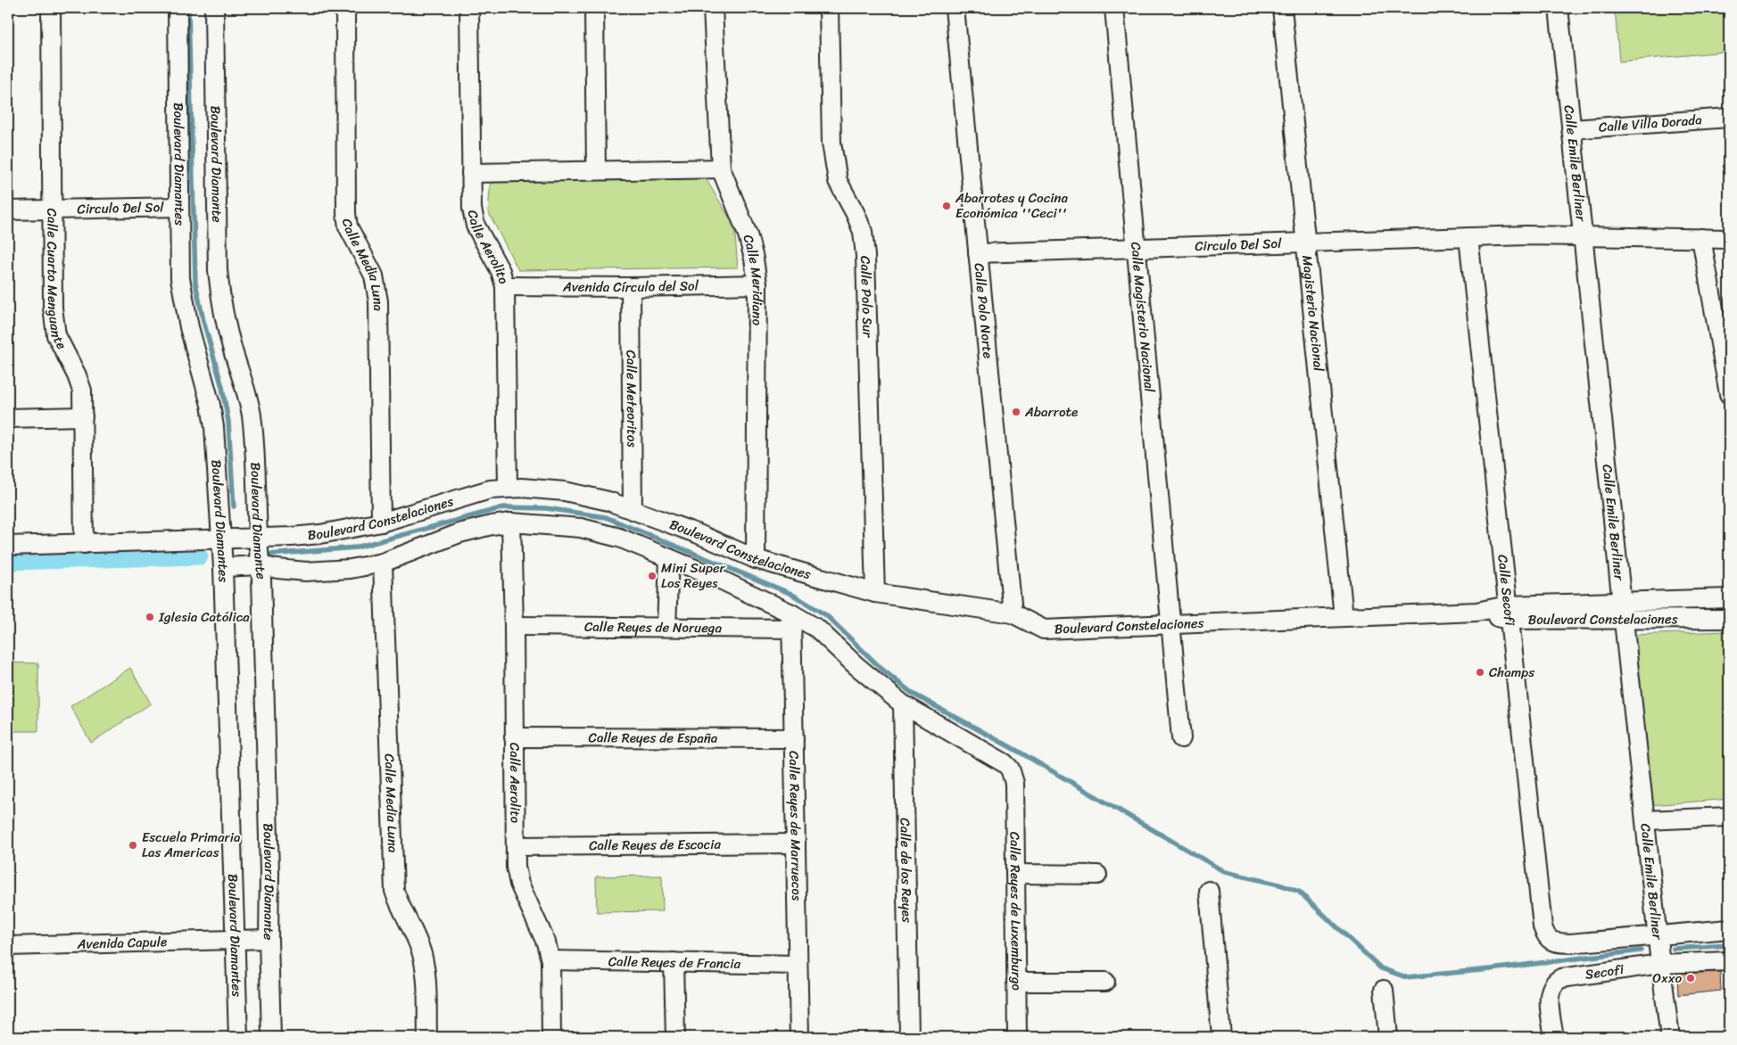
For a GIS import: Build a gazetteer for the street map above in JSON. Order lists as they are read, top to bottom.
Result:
{
  "streets": {
    "street": [
      "Calle Villa Dorada",
      "Calle Emile Berliner",
      "Boulevard Diamantes",
      "Boulevard Diamante",
      "Circulo Del Sol",
      "Calle Aerolito",
      "Calle Media Luna",
      "Calle Cuarto Menguante",
      "Calle Meridiano",
      "Avenida Círculo del Sol",
      "Calle Polo Sur",
      "Calle Polo Norte",
      "Magisterio Nacional",
      "Calle Magisterio Nacional",
      "Calle Meteoritos",
      "Boulevard Constelaciones",
      "Calle Secofi",
      "Calle Reyes de Noruega",
      "Calle Reyes de España",
      "Calle Reyes de Marruecos",
      "Calle Reyes de Escocia",
      "Calle de los Reyes",
      "Calle Reyes de Luxemburgo",
      "Avenida Capule",
      "Calle Reyes de Francia",
      "Secofi"
    ]
  },
  "crossings": [
    ["Calle Villa Dorada", "Calle Emile Berliner"],
    ["Calle Emile Berliner", "Circulo Del Sol"],
    ["Calle Emile Berliner", "Boulevard Constelaciones"],
    ["Calle Emile Berliner", "Calle Secofi"],
    ["Calle Emile Berliner", "Secofi"],
    ["Boulevard Diamantes", "Circulo Del Sol"],
    ["Boulevard Diamantes", "Boulevard Constelaciones"],
    ["Boulevard Diamantes", "Avenida Capule"],
    ["Boulevard Diamante", "Boulevard Constelaciones"],
    ["Boulevard Diamante", "Avenida Capule"],
    ["Circulo Del Sol", "Calle Cuarto Menguante"],
    ["Circulo Del Sol", "Calle Polo Norte"],
    ["Circulo Del Sol", "Magisterio Nacional"],
    ["Circulo Del Sol", "Calle Magisterio Nacional"],
    ["Circulo Del Sol", "Calle Secofi"],
    ["Calle Aerolito", "Avenida Círculo del Sol"],
    ["Calle Aerolito", "Boulevard Constelaciones"],
    ["Calle Aerolito", "Calle Reyes de Noruega"],
    ["Calle Aerolito", "Calle Reyes de España"],
    ["Calle Aerolito", "Calle Reyes de Escocia"],
    ["Calle Aerolito", "Calle Reyes de Francia"],
    ["Calle Media Luna", "Boulevard Constelaciones"],
    ["Calle Cuarto Menguante", "Boulevard Constelaciones"],
    ["Calle Meridiano", "Avenida Círculo del Sol"],
    ["Calle Meridiano", "Boulevard Constelaciones"],
    ["Avenida Círculo del Sol", "Calle Meteoritos"],
    ["Calle Polo Sur", "Boulevard Constelaciones"],
    ["Calle Polo Norte", "Boulevard Constelaciones"],
    ["Magisterio Nacional", "Boulevard Constelaciones"],
    ["Calle Magisterio Nacional", "Boulevard Constelaciones"],
    ["Calle Meteoritos", "Boulevard Constelaciones"],
    ["Boulevard Constelaciones", "Calle Secofi"],
    ["Calle Reyes de Noruega", "Calle Reyes de Marruecos"],
    ["Calle Reyes de España", "Calle Reyes de Marruecos"],
    ["Calle Reyes de Marruecos", "Calle Reyes de Escocia"],
    ["Calle Reyes de Marruecos", "Calle Reyes de Francia"],
    ["Calle de los Reyes", "Calle Reyes de Luxemburgo"]
  ],
  "places": [
    "Abarrotes y Cocina Económica ''Ceci''",
    "Abarrote",
    "Mini Super Los Reyes",
    "Iglesia Católica",
    "Champs",
    "Escuela Primaria Las Americas",
    "Oxxo"
  ]
}
